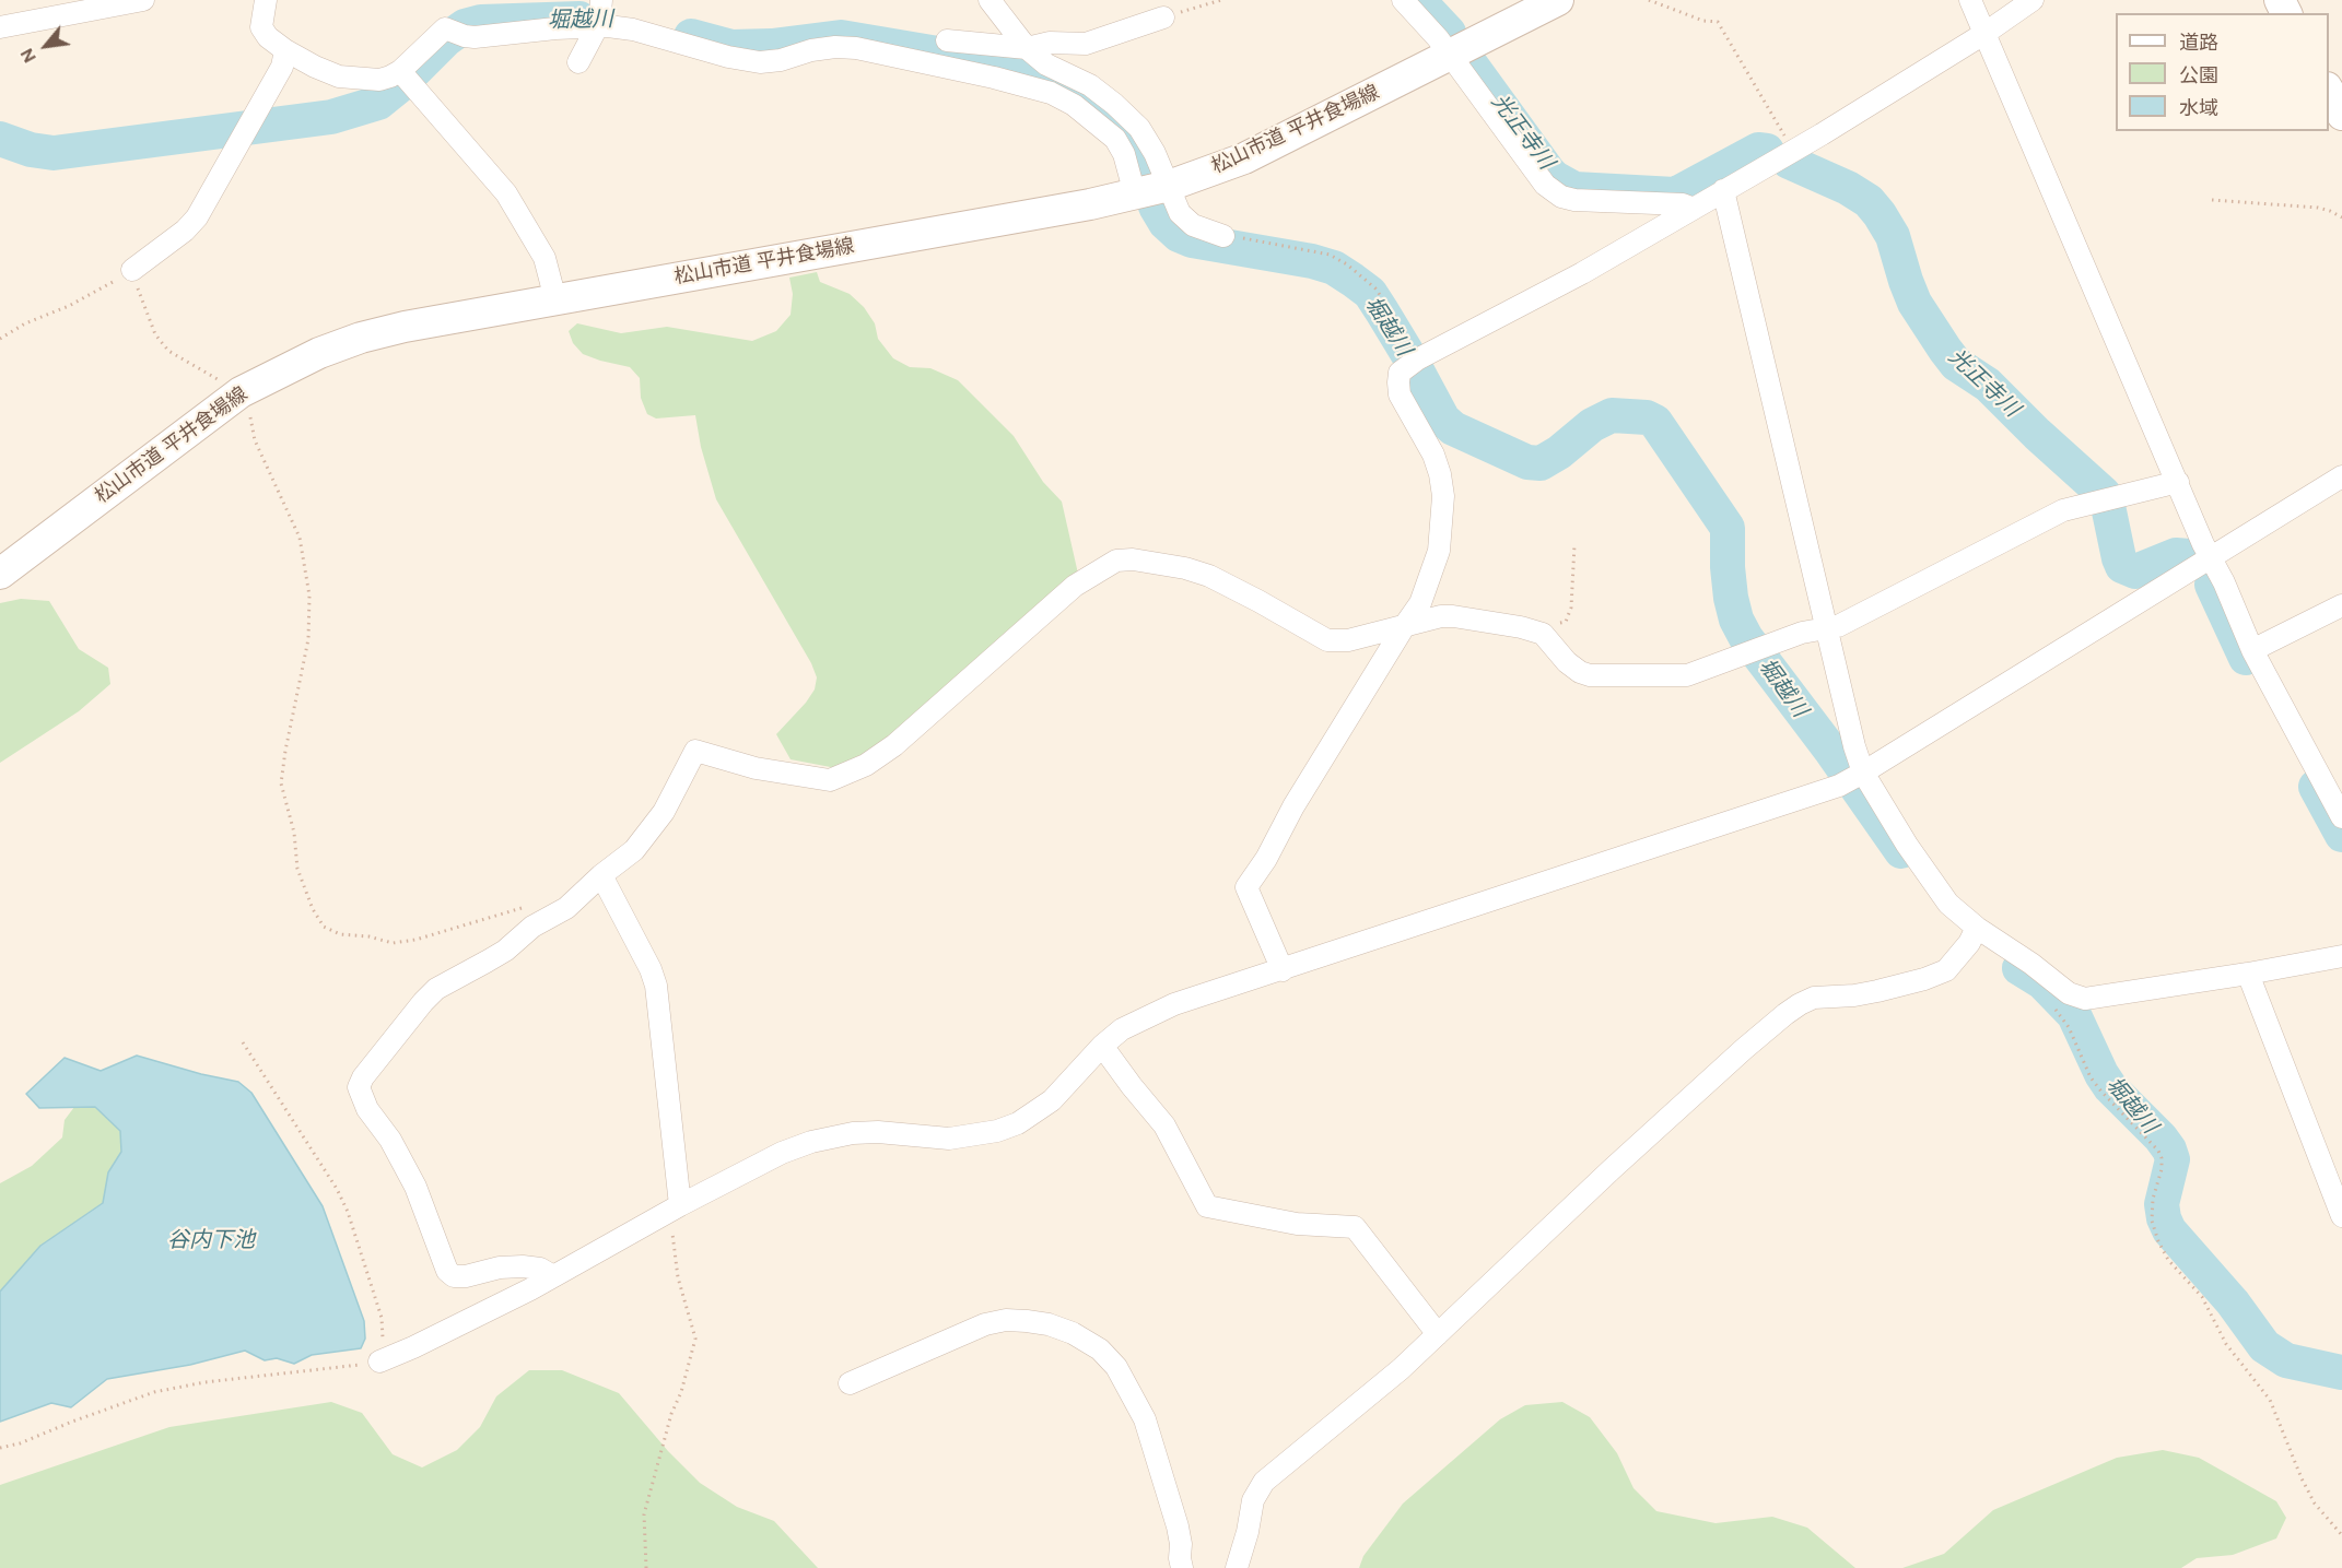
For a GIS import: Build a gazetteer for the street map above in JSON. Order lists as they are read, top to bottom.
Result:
{
  "streets": {
    "street": ["松山市道 平井食場線"]
  },
  "water": ["堀越川", "光正寺川", "谷内下池"],
  "legend": ["道路", "公園", "水域"],
  "north": "bottom left"
}
